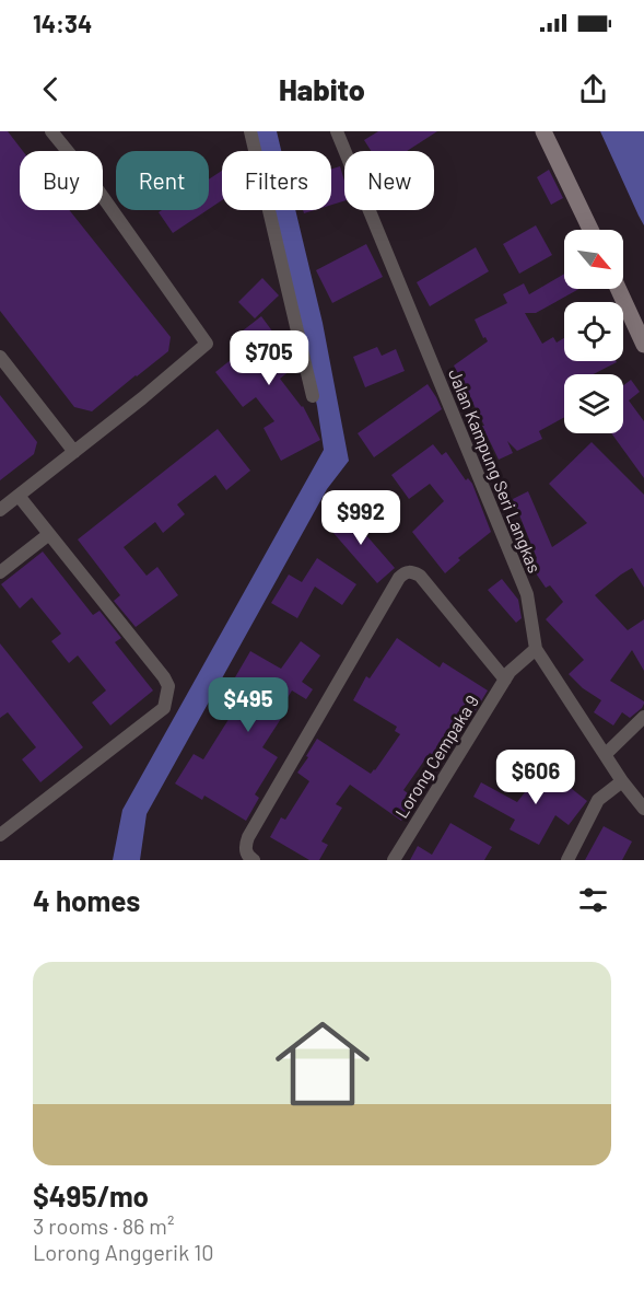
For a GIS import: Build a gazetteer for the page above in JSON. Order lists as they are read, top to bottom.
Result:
{
  "streets": {
    "street": ["Jalan Kampung Seri Langkas", "Lorong Cempaka 9"]
  },
  "crossings": [
    ["Jalan Kampung Seri Langkas", "Lorong Cempaka 9"]
  ],
  "north": "bottom right",
  "page": {
    "status": "14:34",
    "header": "Habito",
    "chip": [
      "Buy",
      "Rent",
      "Filters",
      "New"
    ],
    "price": [
      "$705",
      "$992",
      "$495",
      "$606"
    ],
    "heading": "4 homes",
    "list": [
      {
        "name": "$495/mo",
        "note": "3 rooms · 86 m² · Lorong Anggerik 10"
      }
    ]
  }
}
